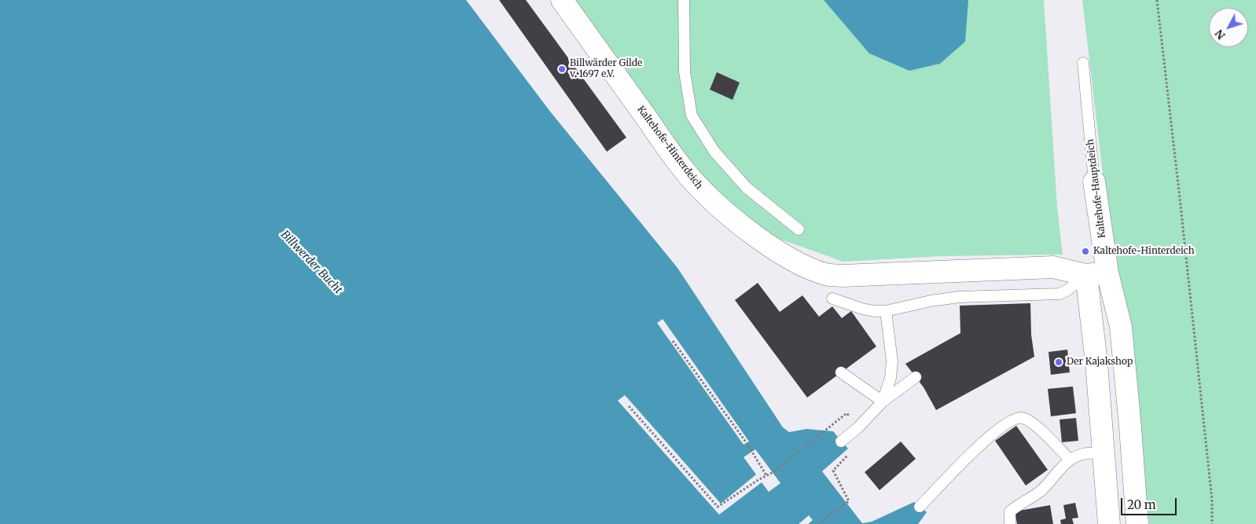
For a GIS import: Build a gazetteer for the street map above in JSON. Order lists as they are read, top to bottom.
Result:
{
  "streets": {
    "street": ["Kaltehofe-Hinterdeich", "Kaltehofe-Hauptdeich"]
  },
  "crossings": [
    ["Kaltehofe-Hinterdeich", "Kaltehofe-Hauptdeich"]
  ],
  "water": ["Billwerder Bucht"],
  "places": ["Billwärder Gilde v. 1697 e.V.", "Kaltehofe-Hinterdeich", "Der Kajakshop"],
  "scale_bar": "20 m",
  "north": "bottom left"
}
